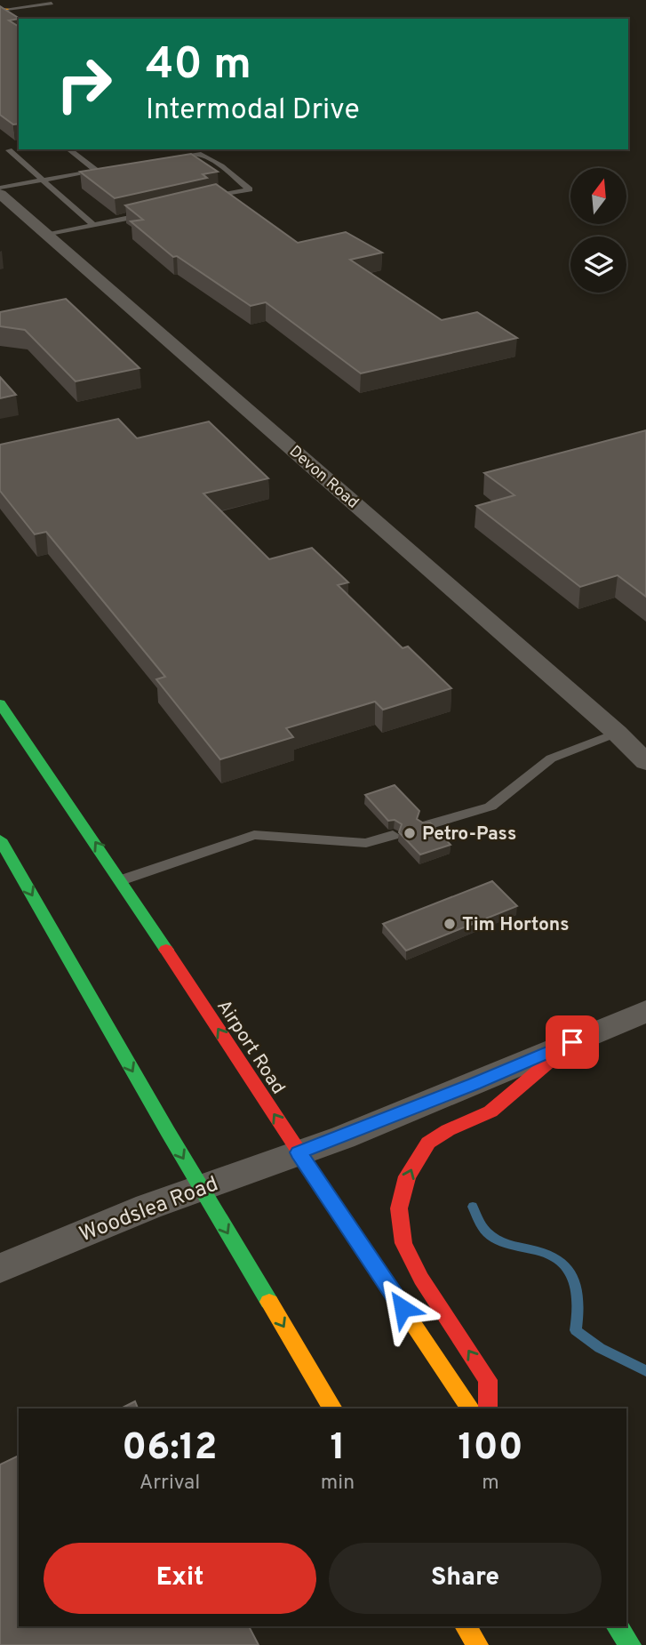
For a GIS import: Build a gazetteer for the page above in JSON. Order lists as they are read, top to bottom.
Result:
{
  "streets": {
    "main road": ["Airport Road"],
    "street": ["Devon Road", "Woodslea Road"]
  },
  "crossings": [
    ["Airport Road", "Woodslea Road"]
  ],
  "places": ["Petro-Pass", "Tim Hortons"],
  "north": "top",
  "page": {
    "turn": ["40 m", "Intermodal Drive"],
    "eta": [
      "06:12",
      "Arrival",
      "1",
      "min",
      "100",
      "m"
    ],
    "buttons": ["Exit", "Share"]
  }
}
